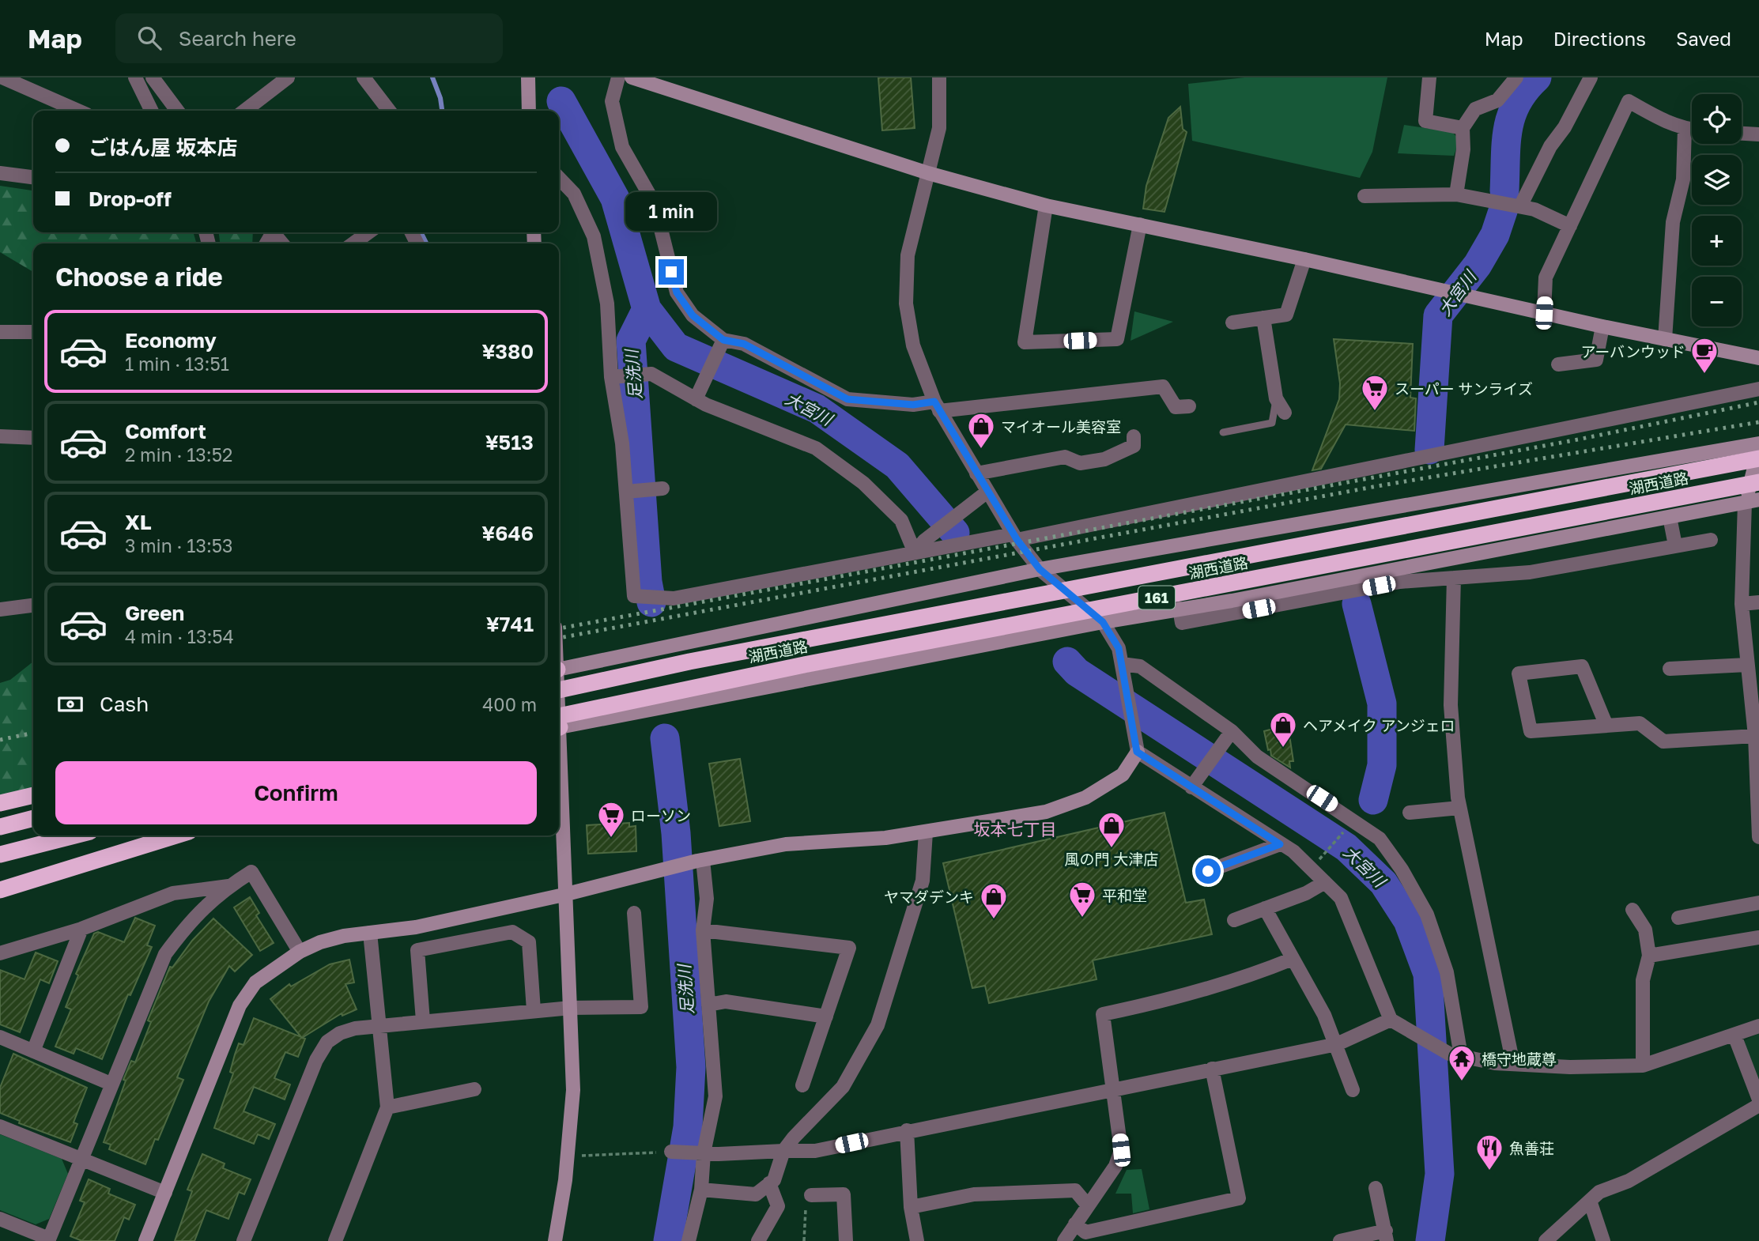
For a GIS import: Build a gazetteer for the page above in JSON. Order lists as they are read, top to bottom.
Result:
{
  "streets": {
    "highway": ["湖西道路", "161"]
  },
  "districts": ["坂本七丁目"],
  "water": ["大宮川", "足洗川"],
  "places": {
    "cafe": ["アーバンウッド"],
    "supermarket": ["スーパー サンライズ", "ローソン", "平和堂"],
    "shop": [
      "マイオール美容室",
      "ヘアメイク アンジェロ",
      "風の門 大津店",
      "ヤマダデンキ"
    ],
    "temple": ["橋守地蔵尊"],
    "restaurant": ["魚善荘"]
  },
  "page": {
    "header": "Map",
    "search": "Search here",
    "nav": ["Map", "Directions", "Saved"],
    "map_buttons": ["+", "−"],
    "banner": ["ごはん屋 坂本店", "Drop-off"],
    "bubble": "1 min",
    "heading": "Choose a ride",
    "list": [
      {
        "name": "Economy",
        "note": "1 min · 13:51",
        "value": "¥380"
      },
      {
        "name": "Comfort",
        "note": "2 min · 13:52",
        "value": "¥513"
      },
      {
        "name": "XL",
        "note": "3 min · 13:53",
        "value": "¥646"
      },
      {
        "name": "Green",
        "note": "4 min · 13:54",
        "value": "¥741"
      }
    ],
    "pay": ["Cash", "400 m"],
    "buttons": "Confirm"
  }
}
